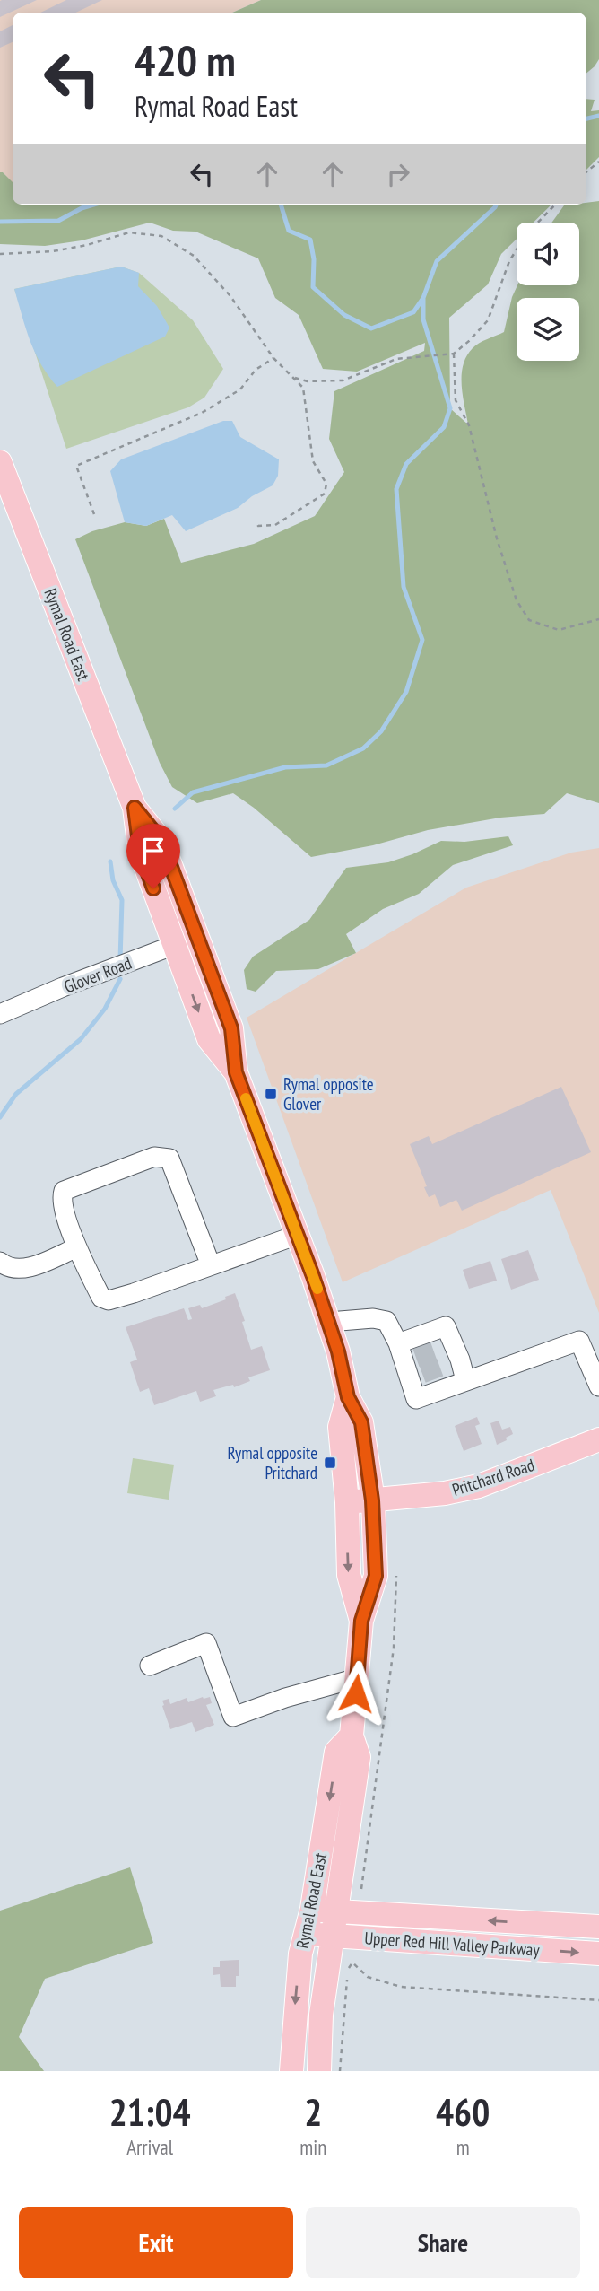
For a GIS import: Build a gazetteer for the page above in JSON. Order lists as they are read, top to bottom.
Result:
{
  "streets": {
    "main road": ["Rymal Road East", "Pritchard Road", "Upper Red Hill Valley Parkway"],
    "street": ["Glover Road"]
  },
  "crossings": [
    ["Rymal Road East", "Glover Road"],
    ["Rymal Road East", "Pritchard Road"],
    ["Rymal Road East", "Upper Red Hill Valley Parkway"]
  ],
  "places": {
    "transit": ["Rymal opposite Glover", "Rymal opposite Pritchard"]
  },
  "page": {
    "turn": ["420 m", "Rymal Road East"],
    "eta": [
      "21:04",
      "Arrival",
      "2",
      "min",
      "460",
      "m"
    ],
    "buttons": ["Exit", "Share"]
  }
}
